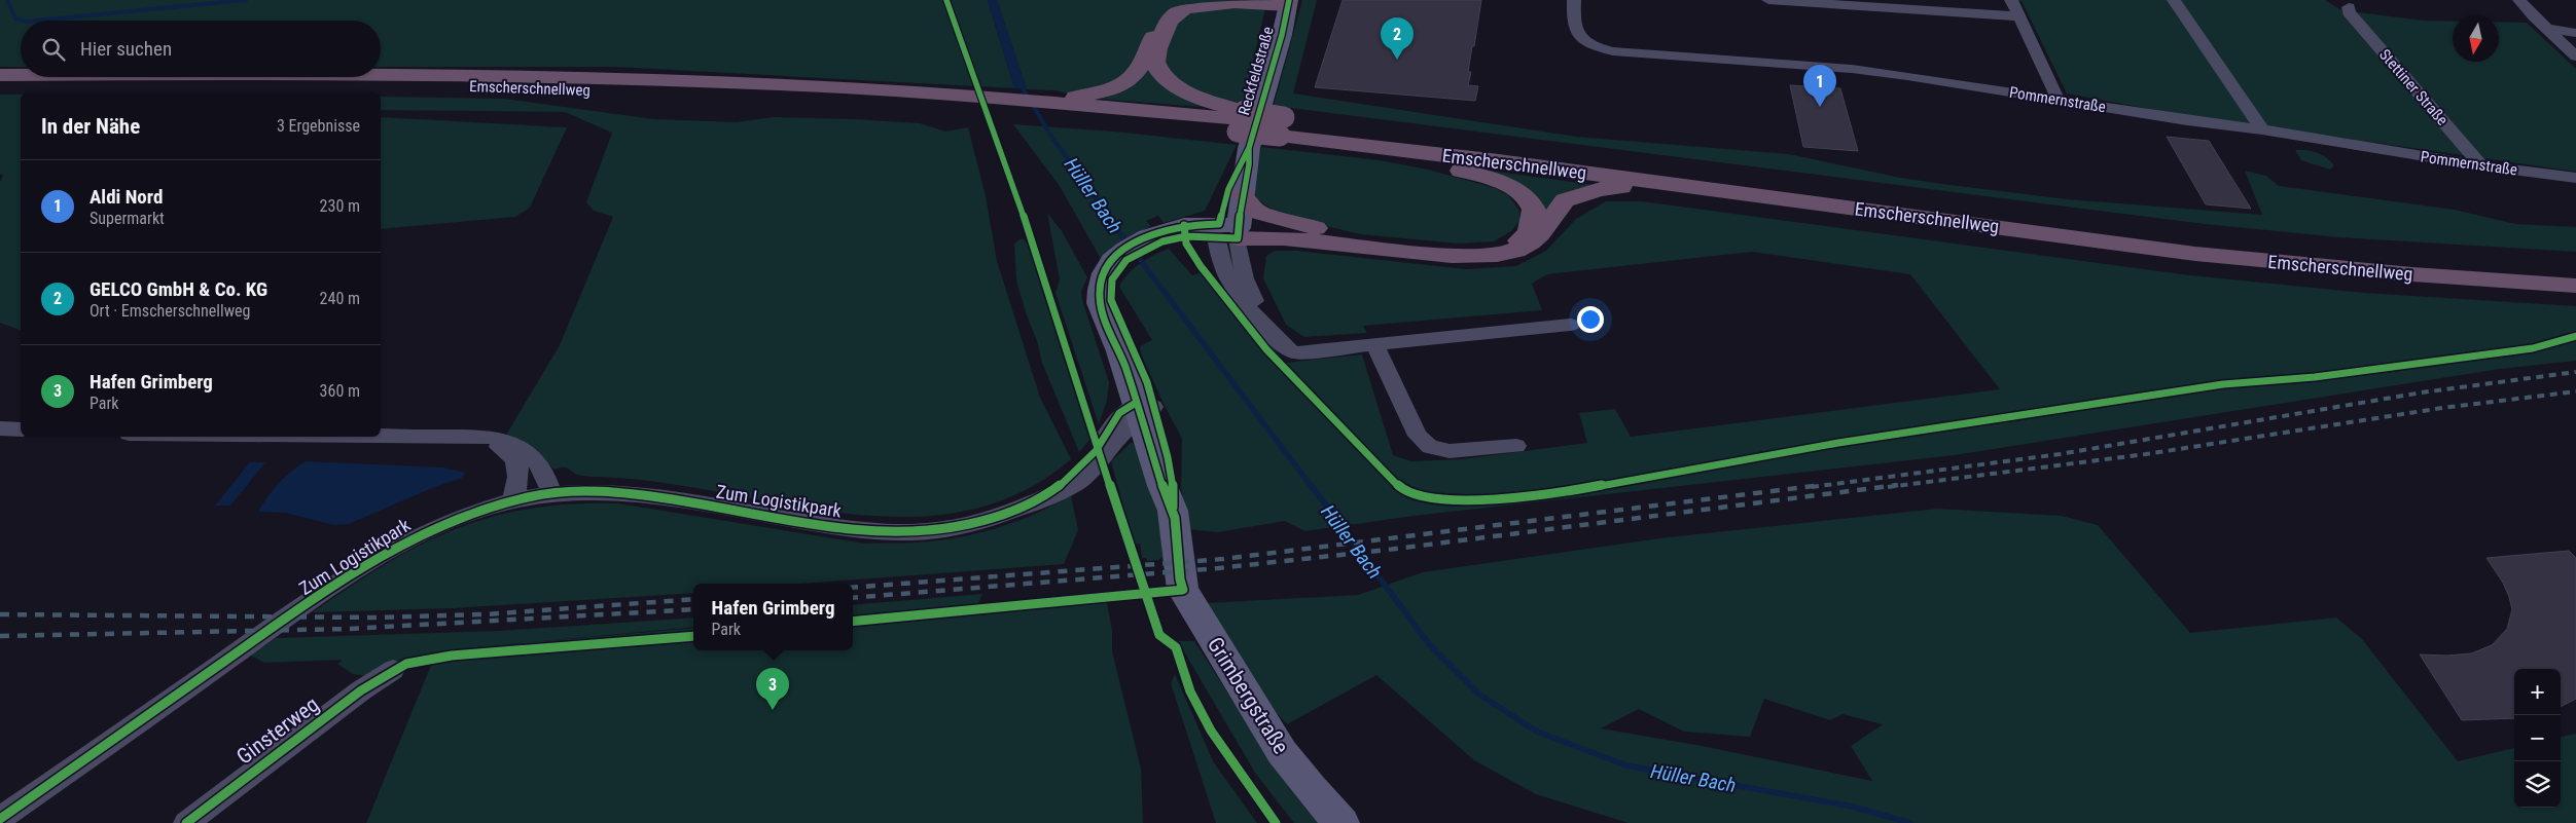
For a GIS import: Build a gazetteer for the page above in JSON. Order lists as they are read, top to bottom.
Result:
{
  "streets": {
    "highway": ["Emscherschnellweg"],
    "street": [
      "Reckfeldstraße",
      "Stettiner Straße",
      "Pommernstraße",
      "Zum Logistikpark",
      "Grimbergstraße",
      "Ginsterweg"
    ]
  },
  "crossings": [
    ["Stettiner Straße", "Pommernstraße"],
    ["Zum Logistikpark", "Grimbergstraße"]
  ],
  "water": ["Hüller Bach"],
  "north": "bottom",
  "page": {
    "pins": ["2", "1", "3"],
    "search": "Hier suchen",
    "heading": ["In der Nähe", "3 Ergebnisse"],
    "list": [
      {
        "mark": "1",
        "name": "Aldi Nord",
        "note": "Supermarkt",
        "value": "230 m"
      },
      {
        "mark": "2",
        "name": "GELCO GmbH & Co. KG",
        "note": "Ort · Emscherschnellweg",
        "value": "240 m"
      },
      {
        "mark": "3",
        "name": "Hafen Grimberg",
        "note": "Park",
        "value": "360 m"
      }
    ],
    "popup": ["Hafen Grimberg", "Park"],
    "map_buttons": ["+", "−"]
  }
}
